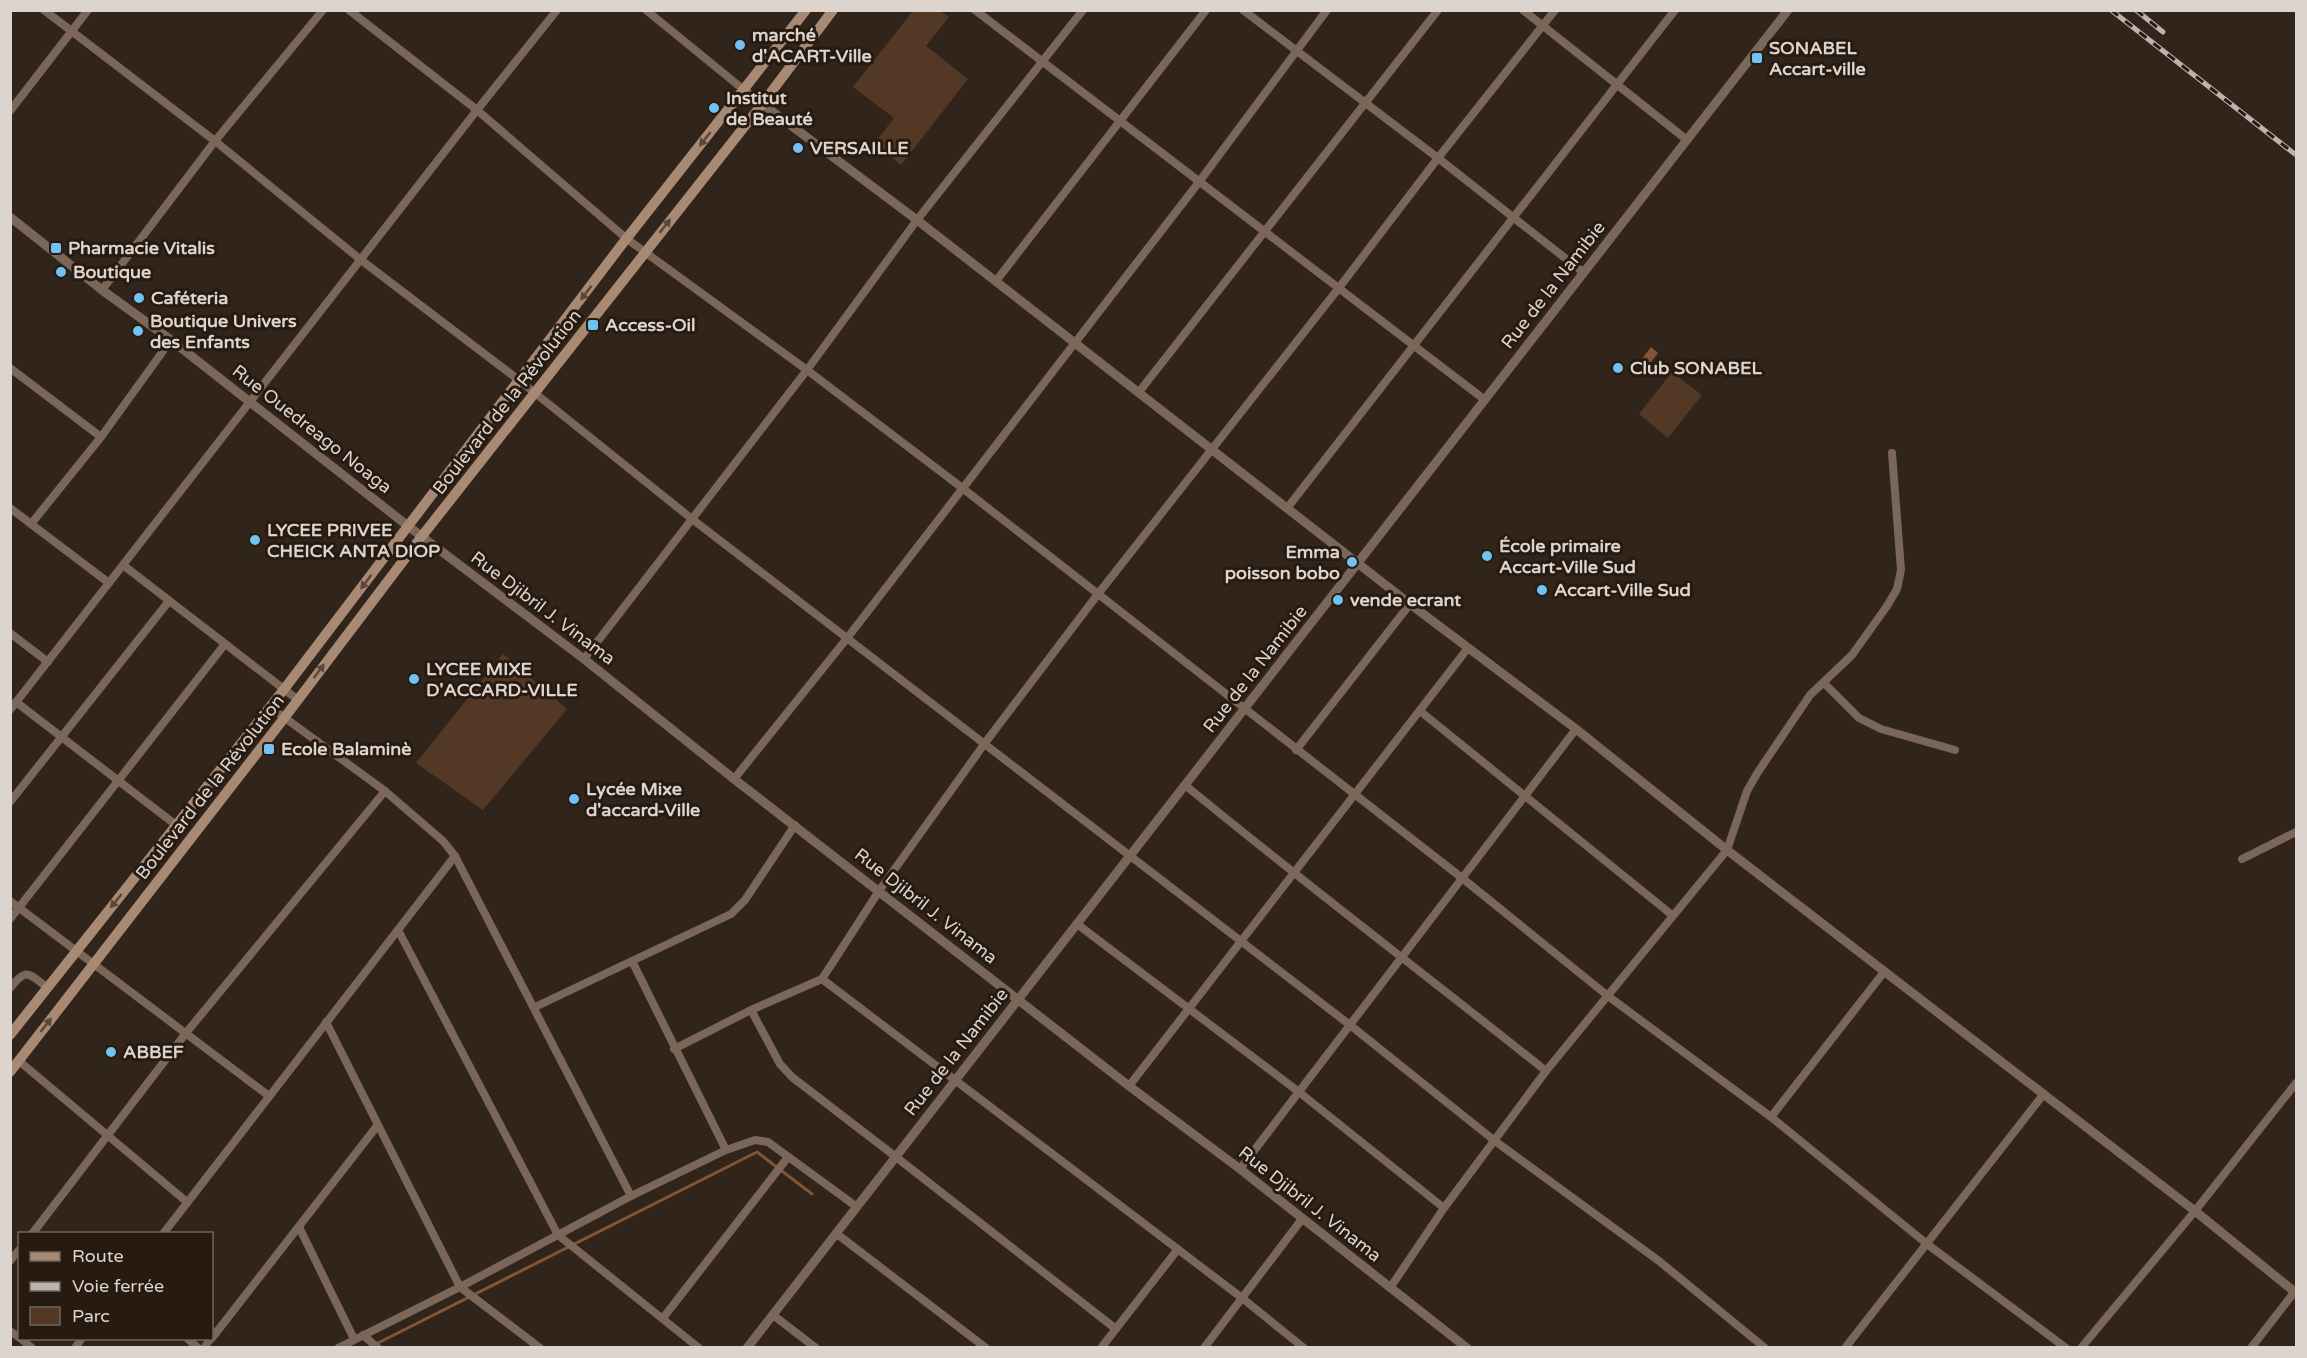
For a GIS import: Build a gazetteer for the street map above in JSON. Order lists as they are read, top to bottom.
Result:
{
  "streets": {
    "main road": ["Boulevard de la Révolution"],
    "street": ["Rue de la Namibie", "Rue Ouedreago Noaga", "Rue Djibril J. Vinama"]
  },
  "crossings": [
    ["Rue de la Namibie", "Rue Djibril J. Vinama"],
    ["Boulevard de la Révolution", "Rue Ouedreago Noaga"],
    ["Boulevard de la Révolution", "Rue Djibril J. Vinama"],
    ["Rue Ouedreago Noaga", "Rue Djibril J. Vinama"]
  ],
  "places": {
    "other": [
      "marché d'ACART-Ville",
      "Institut de Beauté",
      "VERSAILLE",
      "Boutique",
      "Caféteria",
      "Boutique Univers des Enfants",
      "Club SONABEL",
      "LYCEE PRIVEE CHEICK ANTA DIOP",
      "École primaire Accart-Ville Sud",
      "Emma poisson bobo",
      "Accart-Ville Sud",
      "vende ecrant",
      "LYCEE MIXE D'ACCARD-VILLE",
      "Lycée Mixe d'accard-Ville",
      "ABBEF"
    ],
    "transit": [
      "SONABEL Accart-ville",
      "Pharmacie Vitalis",
      "Access-Oil",
      "Ecole Balaminè"
    ]
  },
  "legend": ["Route", "Voie ferrée", "Parc"]
}
